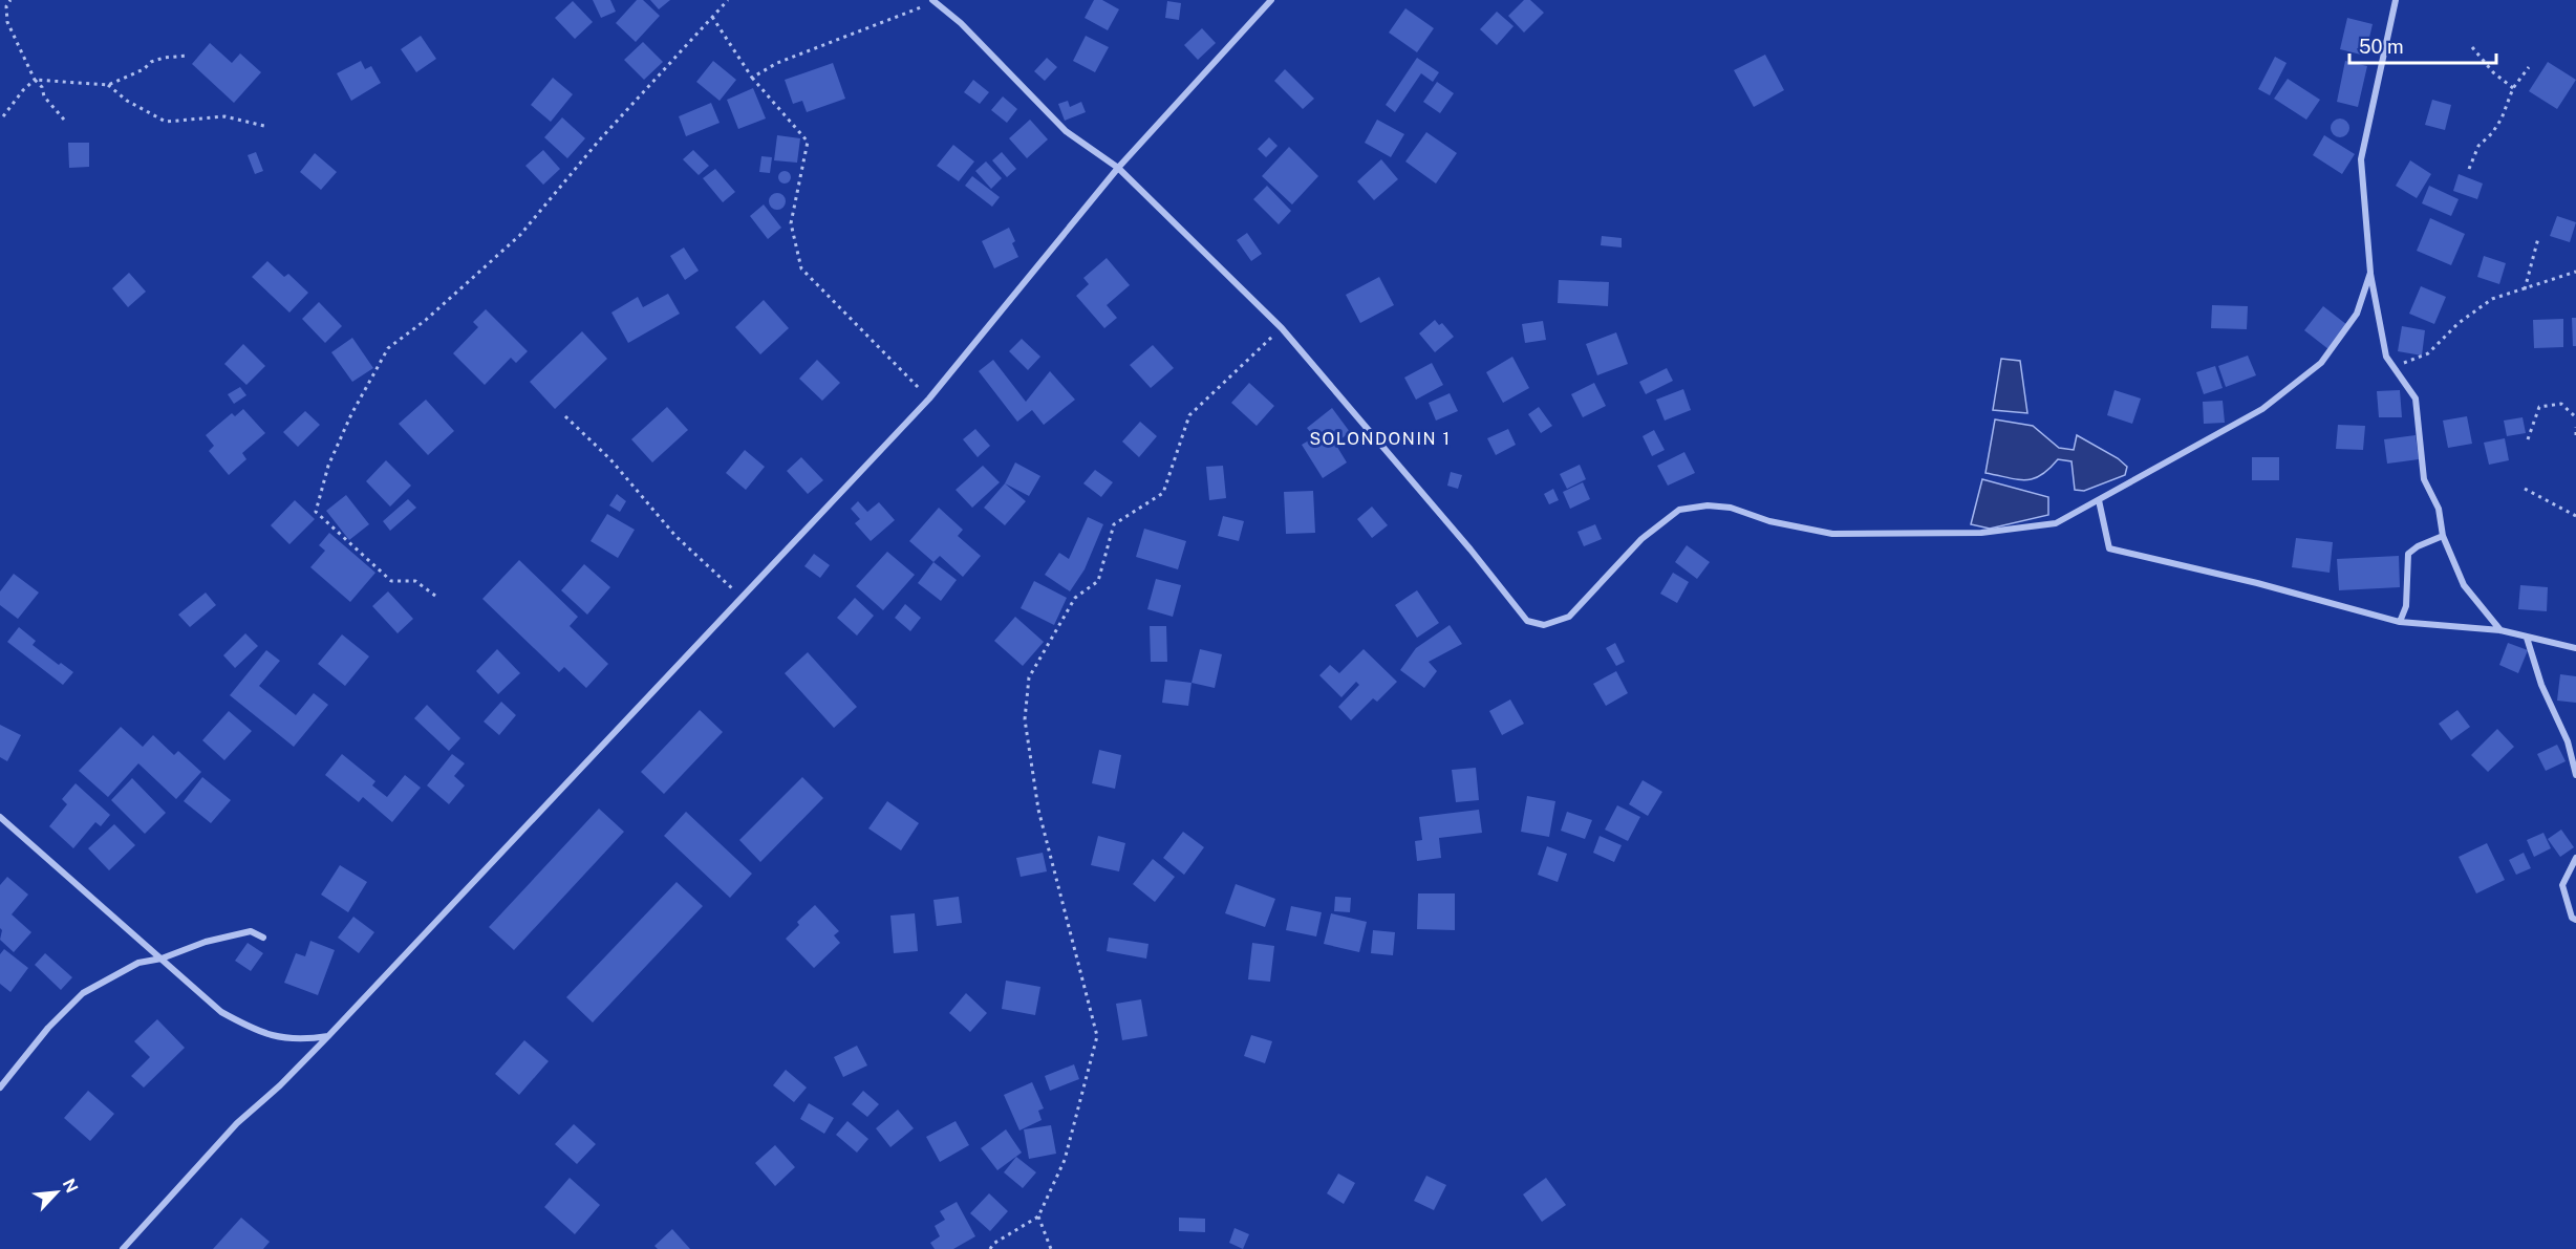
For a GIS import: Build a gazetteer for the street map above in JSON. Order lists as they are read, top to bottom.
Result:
{
  "districts": ["SOLONDONIN 1"],
  "scale_bar": "50 m",
  "north": "top right"
}
